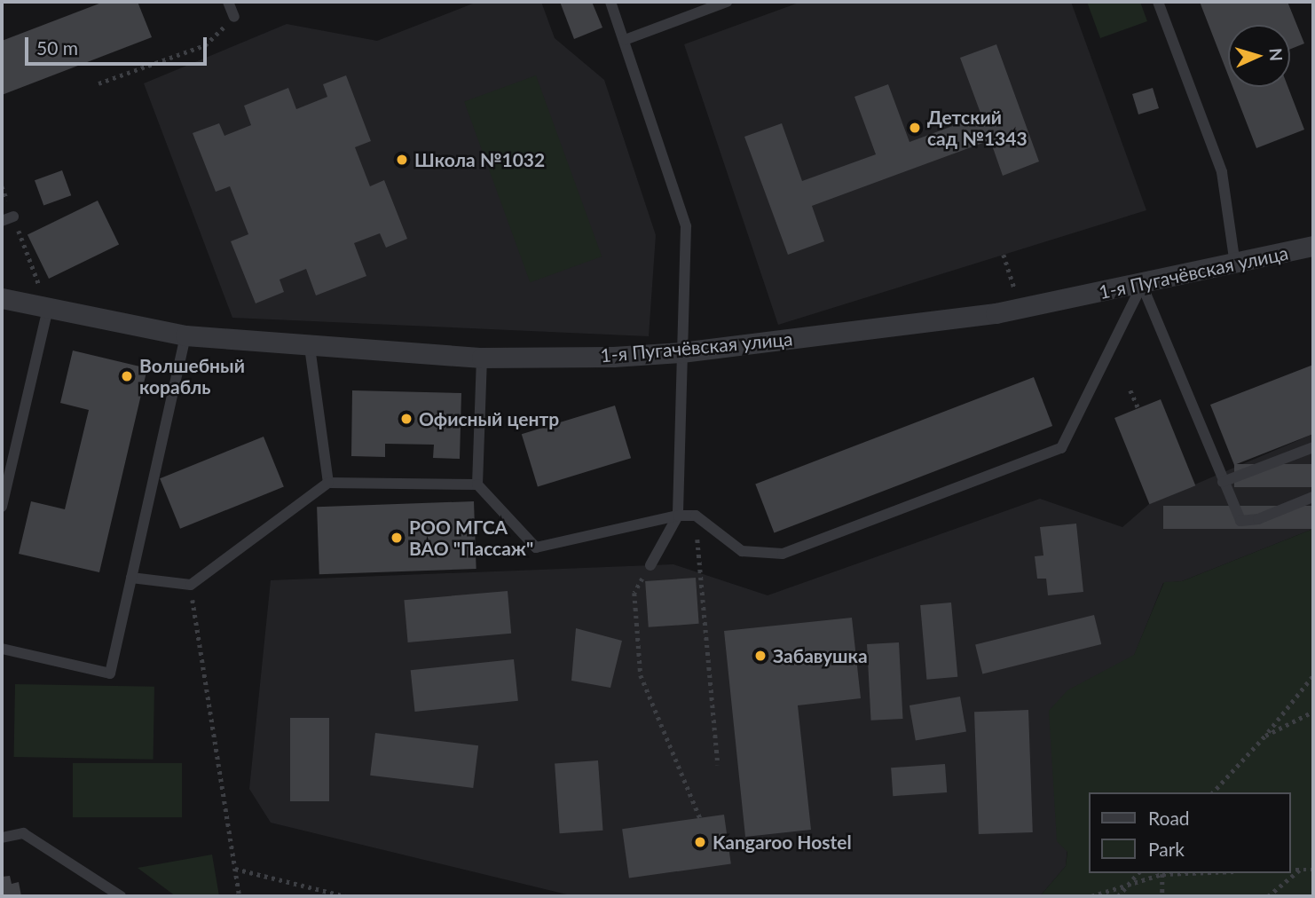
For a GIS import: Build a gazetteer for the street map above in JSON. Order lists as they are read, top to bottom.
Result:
{
  "streets": {
    "street": ["1-я Пугачёвская улица"]
  },
  "places": [
    "Детский сад №1343",
    "Школа №1032",
    "Волшебный корабль",
    "Офисный центр",
    "РОО МГСА ВАО \"Пассаж\"",
    "Забавушка",
    "Kangaroo Hostel"
  ],
  "legend": ["Road", "Park"],
  "scale_bar": "50 m",
  "north": "right"
}
